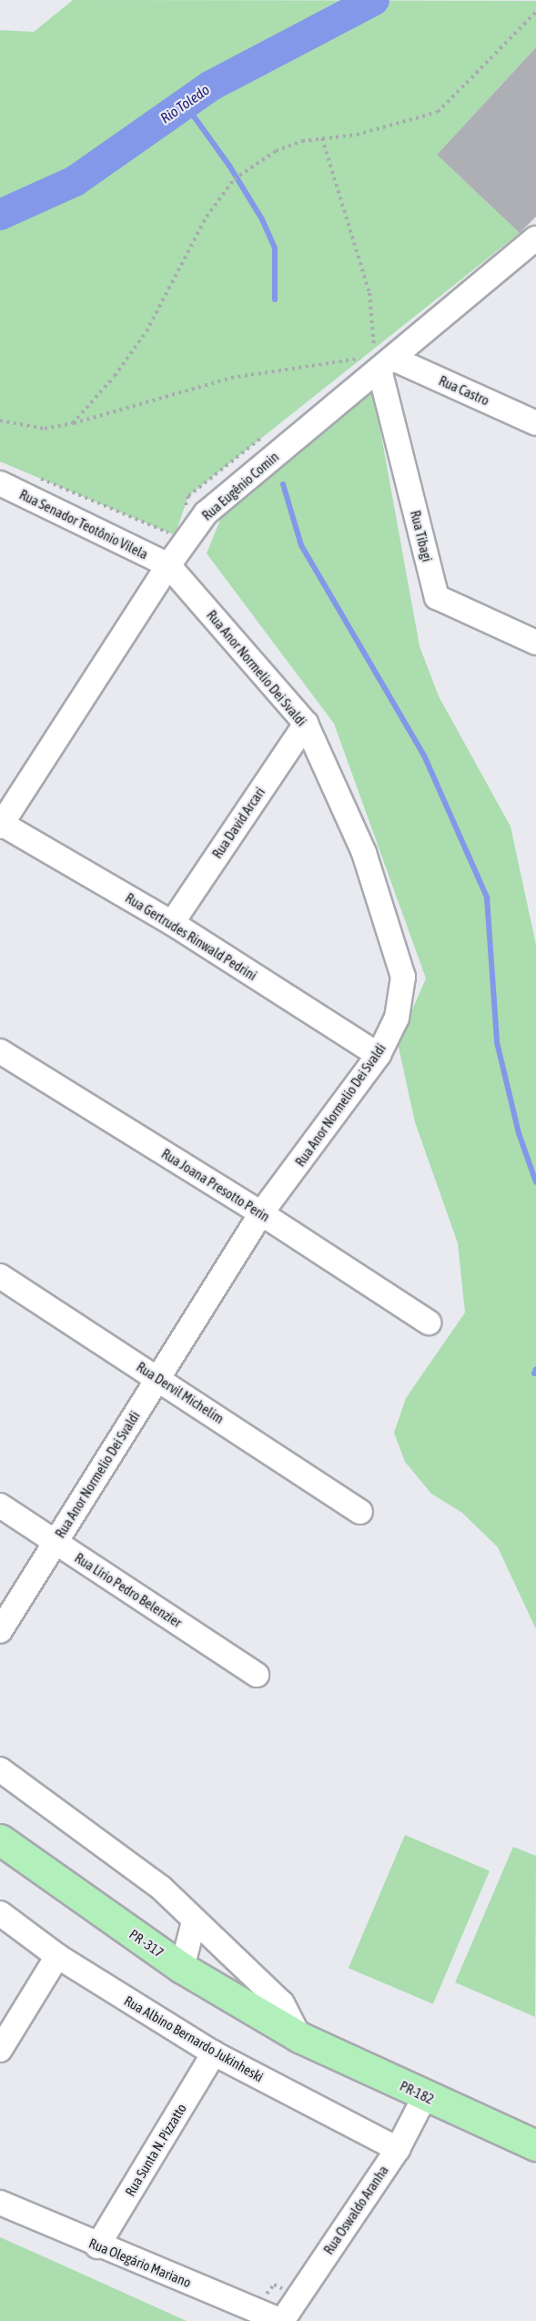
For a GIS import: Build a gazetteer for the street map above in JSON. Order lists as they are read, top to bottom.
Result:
{
  "streets": {
    "main road": ["PR -317", "PR-182"],
    "street": [
      "Rua Castro",
      "Rua Eugênio Comin",
      "Rua Senador Teotônio Vilela",
      "Rua Tibagi",
      "Rua Anor Normelio Dei Svaldi",
      "Rua David Arcari",
      "Rua Gertrudes Rinwald Pedrini",
      "Rua Joana Presotto Perin",
      "Rua Dervil Michelim",
      "Rua Lírio Pedro Belenzier",
      "Rua Albino Bernardo Jukinheski",
      "Rua Sunta N. Pizzatto",
      "Rua Oswaldo Aranha",
      "Rua Olegário Mariano"
    ]
  },
  "crossings": [
    ["Rua Castro", "Rua Eugênio Comin"],
    ["Rua Castro", "Rua Tibagi"],
    ["Rua Eugênio Comin", "Rua Senador Teotônio Vilela"],
    ["Rua Eugênio Comin", "Rua Tibagi"],
    ["Rua Eugênio Comin", "Rua Anor Normelio Dei Svaldi"],
    ["Rua Eugênio Comin", "Rua Gertrudes Rinwald Pedrini"],
    ["Rua Senador Teotônio Vilela", "Rua Anor Normelio Dei Svaldi"],
    ["Rua Anor Normelio Dei Svaldi", "Rua David Arcari"],
    ["Rua Anor Normelio Dei Svaldi", "Rua Gertrudes Rinwald Pedrini"],
    ["Rua Anor Normelio Dei Svaldi", "Rua Joana Presotto Perin"],
    ["Rua Anor Normelio Dei Svaldi", "Rua Dervil Michelim"],
    ["Rua Anor Normelio Dei Svaldi", "Rua Lírio Pedro Belenzier"],
    ["Rua David Arcari", "Rua Gertrudes Rinwald Pedrini"],
    ["PR -317", "PR-182"],
    ["Rua Albino Bernardo Jukinheski", "Rua Sunta N. Pizzatto"],
    ["Rua Albino Bernardo Jukinheski", "Rua Oswaldo Aranha"],
    ["PR-182", "Rua Oswaldo Aranha"],
    ["Rua Sunta N. Pizzatto", "Rua Olegário Mariano"],
    ["Rua Oswaldo Aranha", "Rua Olegário Mariano"]
  ],
  "water": ["Rio Toledo"]
}
